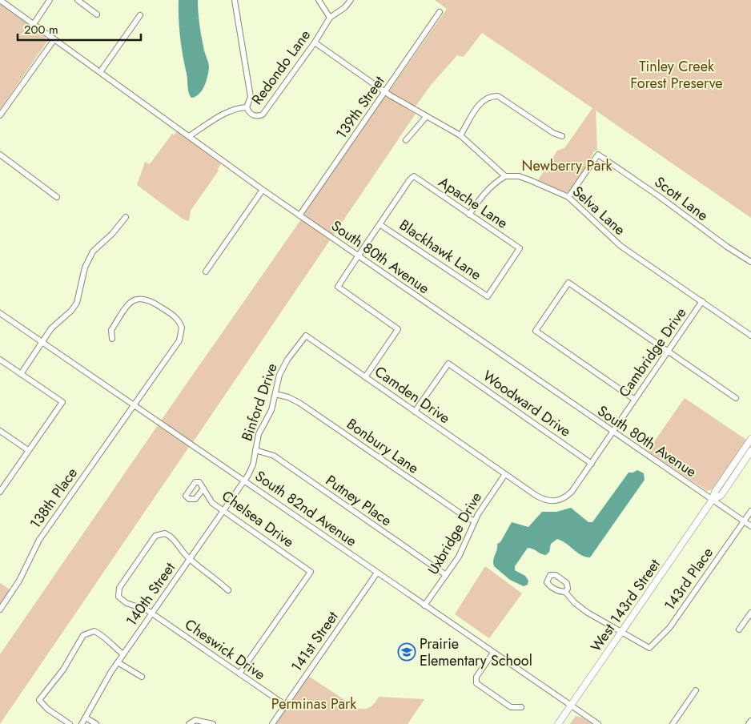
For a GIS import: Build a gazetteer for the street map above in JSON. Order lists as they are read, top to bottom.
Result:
{
  "streets": {
    "main road": ["West 143rd Street"],
    "street": [
      "Redondo Lane",
      "139th Street",
      "Scott Lane",
      "Apache Lane",
      "Selva Lane",
      "Blackhawk Lane",
      "South 80th Avenue",
      "Cambridge Drive",
      "Camden Drive",
      "Binford Drive",
      "Woodward Drive",
      "Bonbury Lane",
      "138th Place",
      "Putney Place",
      "South 82nd Avenue",
      "Chelsea Drive",
      "Uxbridge Drive",
      "143rd Place",
      "140th Street",
      "141st Street",
      "Cheswick Drive"
    ]
  },
  "crossings": [
    ["139th Street", "South 80th Avenue"],
    ["Scott Lane", "Selva Lane"],
    ["Apache Lane", "Blackhawk Lane"],
    ["Selva Lane", "Cambridge Drive"],
    ["South 80th Avenue", "Cambridge Drive"],
    ["South 80th Avenue", "143rd Place"],
    ["South 80th Avenue", "West 143rd Street"],
    ["Cambridge Drive", "Camden Drive"],
    ["Cambridge Drive", "Woodward Drive"],
    ["Cambridge Drive", "Uxbridge Drive"],
    ["Camden Drive", "Binford Drive"],
    ["Camden Drive", "Woodward Drive"],
    ["Camden Drive", "Uxbridge Drive"],
    ["Binford Drive", "Bonbury Lane"],
    ["Binford Drive", "Putney Place"],
    ["Binford Drive", "South 82nd Avenue"],
    ["Binford Drive", "140th Street"],
    ["Bonbury Lane", "Uxbridge Drive"],
    ["138th Place", "South 82nd Avenue"],
    ["Putney Place", "Uxbridge Drive"],
    ["South 82nd Avenue", "Uxbridge Drive"],
    ["South 82nd Avenue", "140th Street"],
    ["South 82nd Avenue", "West 143rd Street"],
    ["South 82nd Avenue", "141st Street"],
    ["Chelsea Drive", "140th Street"],
    ["Chelsea Drive", "Cheswick Drive"],
    ["143rd Place", "West 143rd Street"],
    ["140th Street", "Cheswick Drive"],
    ["141st Street", "Cheswick Drive"]
  ],
  "parks": ["Tinley Creek Forest Preserve", "Newberry Park", "Perminas Park"],
  "places": {
    "school or university": ["Prairie Elementary School"]
  },
  "scale_bar": "200 m"
}
